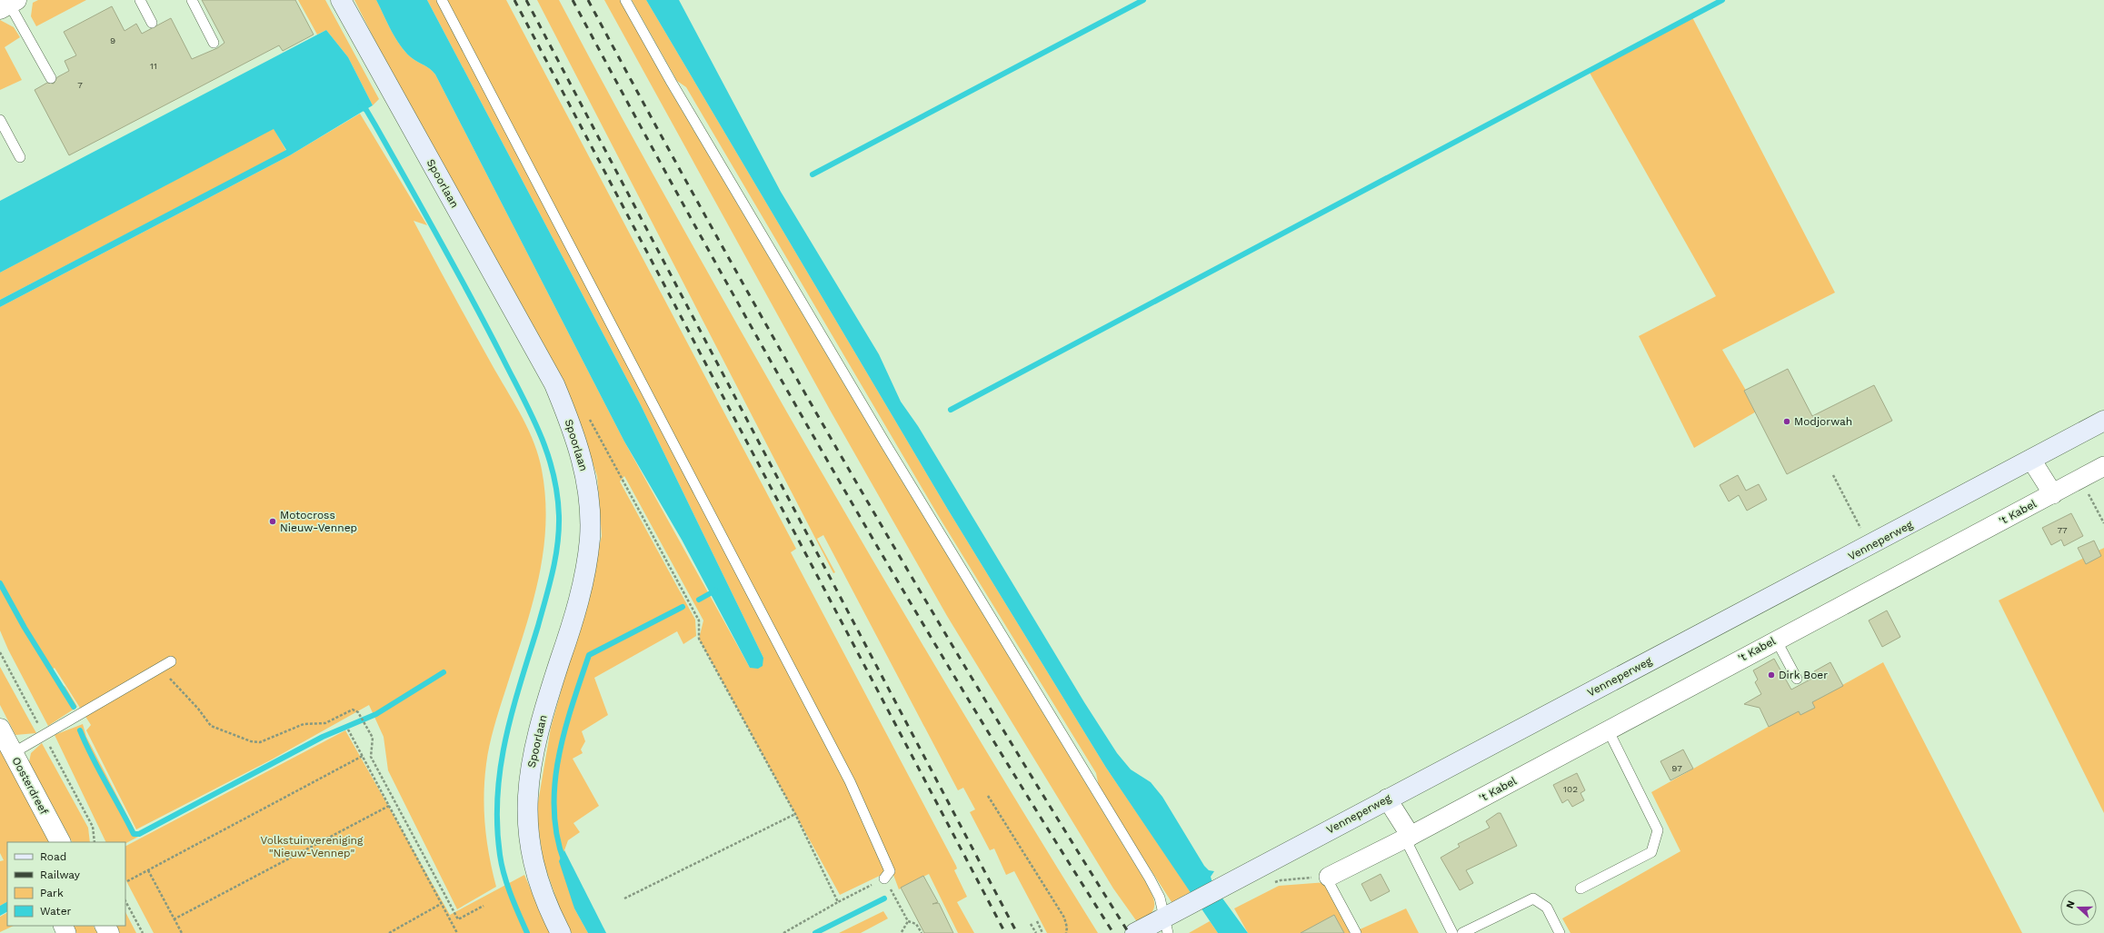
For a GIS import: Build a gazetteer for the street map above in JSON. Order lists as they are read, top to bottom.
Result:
{
  "streets": {
    "main road": ["Spoorlaan", "Venneperweg"],
    "street": ["'t Kabel", "Oosterdreef"]
  },
  "parks": ["Volkstuinvereniging \"Nieuw-Vennep\""],
  "places": ["Modjorwah", "Motocross Nieuw-Vennep", "Dirk Boer"],
  "house_numbers": [
    "9",
    "11",
    "7",
    "77",
    "97",
    "102"
  ],
  "legend": [
    "Road",
    "Railway",
    "Park",
    "Water"
  ],
  "north": "left"
}
